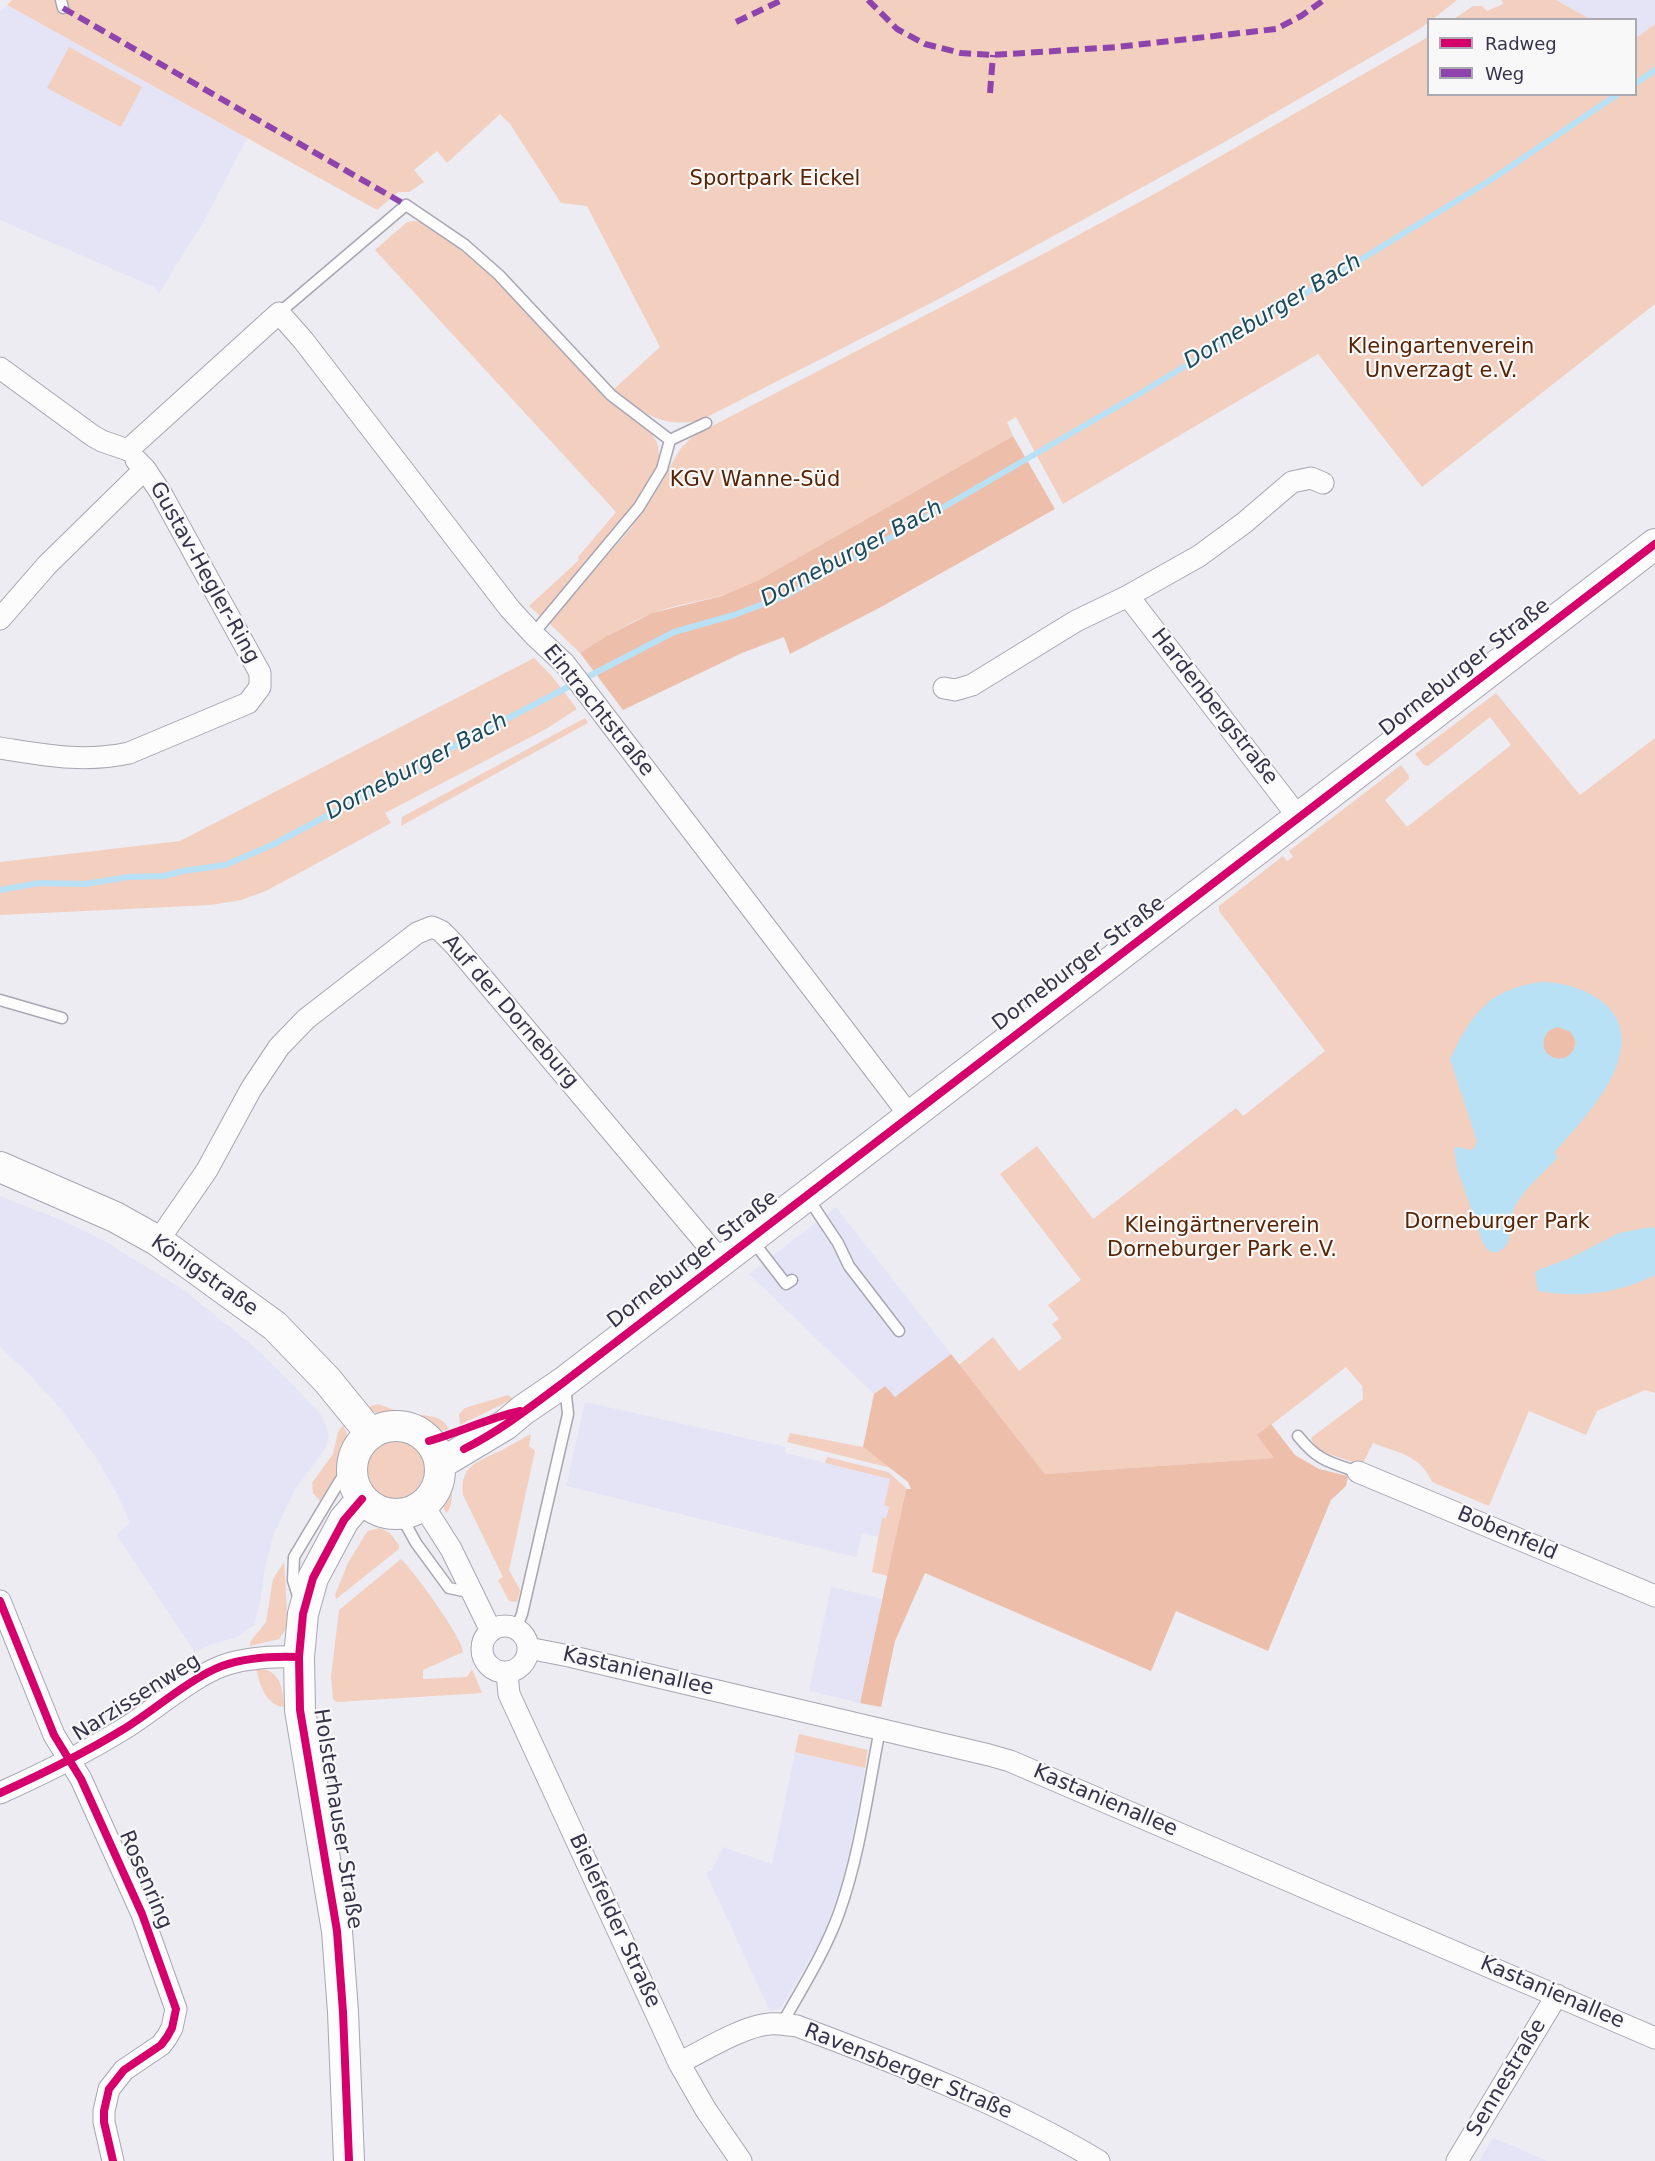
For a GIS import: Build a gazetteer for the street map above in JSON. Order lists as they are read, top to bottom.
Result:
{
  "streets": {
    "street": [
      "Gustav-Hegler-Ring",
      "Dorneburger Straße",
      "Hardenbergstraße",
      "Eintrachtstraße",
      "Auf der Dorneburg",
      "Königstraße",
      "Bobenfeld",
      "Kastanienallee",
      "Narzissenweg",
      "Holsterhauser Straße",
      "Rosenring",
      "Bielefelder Straße",
      "Ravensberger Straße",
      "Sennestraße"
    ]
  },
  "crossings": [
    ["Dorneburger Straße", "Hardenbergstraße"],
    ["Dorneburger Straße", "Eintrachtstraße"],
    ["Dorneburger Straße", "Auf der Dorneburg"],
    ["Dorneburger Straße", "Königstraße"],
    ["Dorneburger Straße", "Holsterhauser Straße"],
    ["Auf der Dorneburg", "Königstraße"],
    ["Königstraße", "Holsterhauser Straße"],
    ["Kastanienallee", "Bielefelder Straße"],
    ["Kastanienallee", "Sennestraße"],
    ["Narzissenweg", "Holsterhauser Straße"],
    ["Narzissenweg", "Rosenring"],
    ["Bielefelder Straße", "Ravensberger Straße"]
  ],
  "water": ["Dorneburger Bach"],
  "parks": [
    "Sportpark Eickel",
    "Kleingartenverein Unverzagt e.V.",
    "KGV Wanne-Süd",
    "Dorneburger Park",
    "Kleingärtnerverein Dorneburger Park e.V."
  ],
  "legend": ["Radweg", "Weg"]
}
